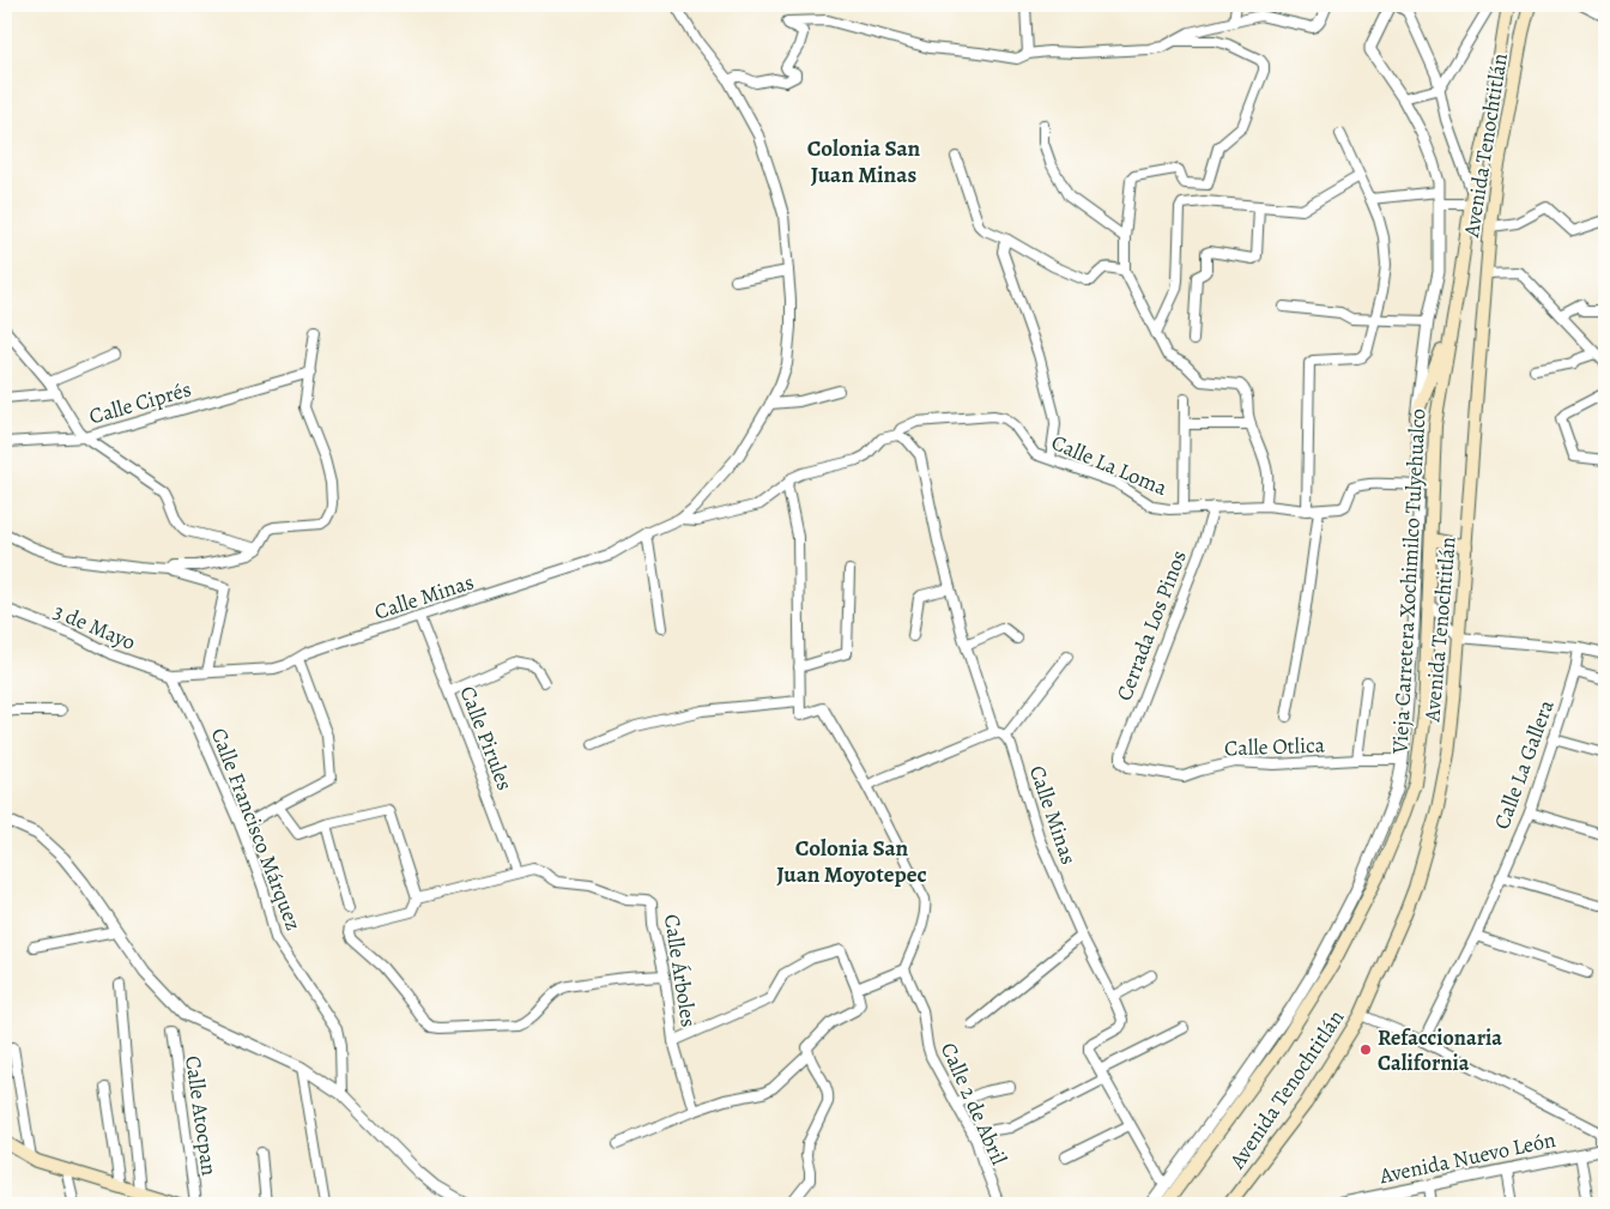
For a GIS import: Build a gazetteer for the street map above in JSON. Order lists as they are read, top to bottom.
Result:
{
  "streets": {
    "main road": ["Avenida Tenochtitlán", "Vieja Carretera Xochimilco Tulyehualco"],
    "street": [
      "Calle Ciprés",
      "Calle La Loma",
      "Calle Minas",
      "Cerrada Los Pinos",
      "3 de Mayo",
      "Calle Pirules",
      "Calle Otlica",
      "Calle La Gallera",
      "Calle Francisco Márquez",
      "Calle Árboles",
      "Calle 2 de Abril",
      "Calle Atocpan",
      "Avenida Nuevo León"
    ]
  },
  "crossings": [
    ["Calle La Loma", "Calle Minas"],
    ["Calle La Loma", "Cerrada Los Pinos"],
    ["Calle Minas", "3 de Mayo"],
    ["Calle Minas", "Calle Pirules"],
    ["Calle Minas", "Calle Francisco Márquez"],
    ["Cerrada Los Pinos", "Calle Otlica"],
    ["3 de Mayo", "Calle Francisco Márquez"],
    ["Calle Pirules", "Calle Árboles"]
  ],
  "districts": ["Colonia San Juan Minas", "Colonia San Juan Moyotepec"],
  "places": ["Refaccionaria California"]
}
